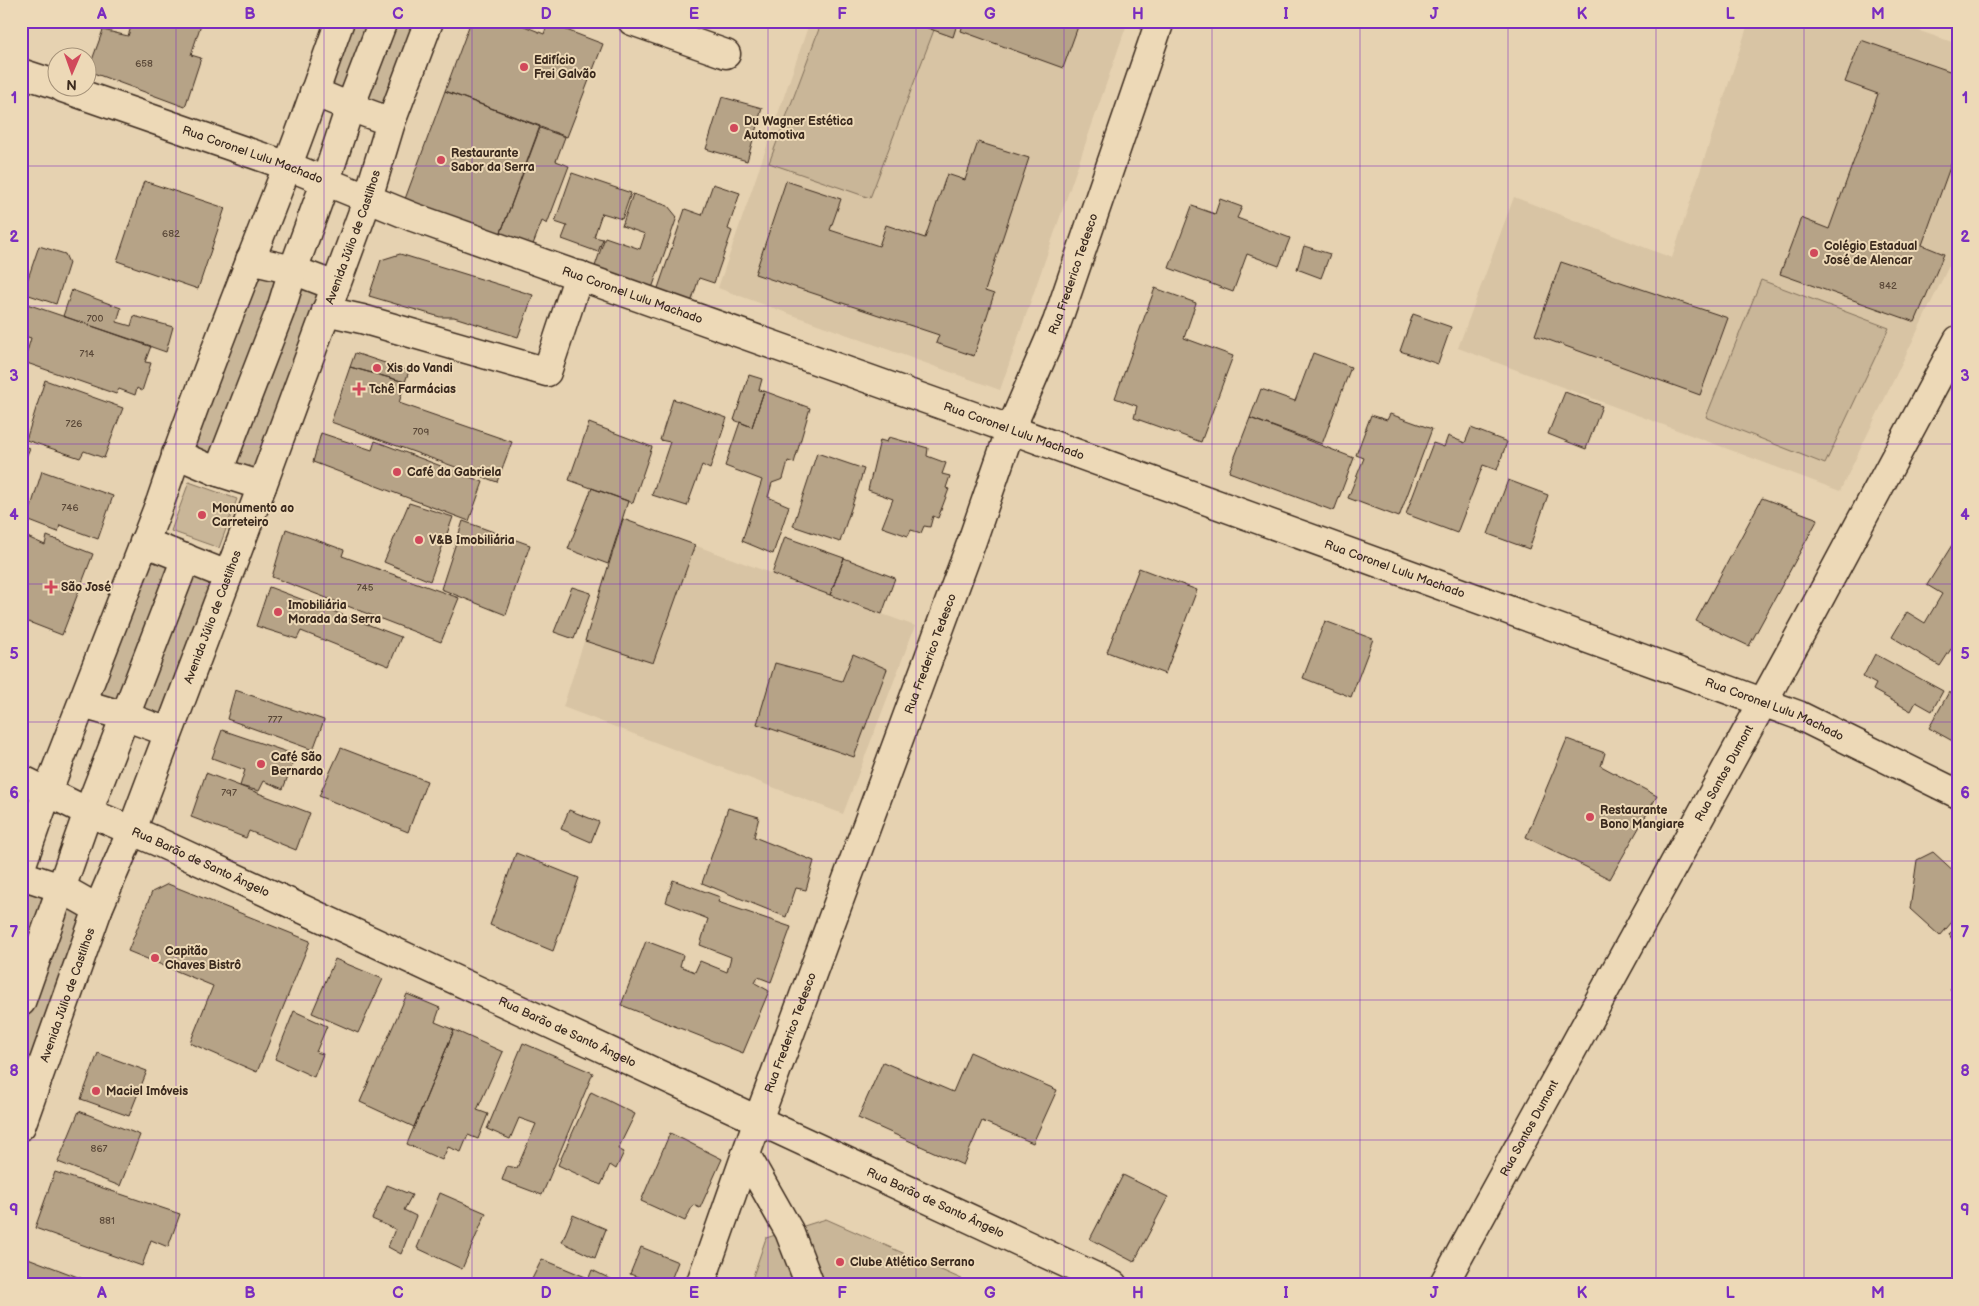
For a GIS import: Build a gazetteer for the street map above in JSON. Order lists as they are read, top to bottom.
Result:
{
  "streets": {
    "street": [
      "Rua Coronel Lulu Machado",
      "Avenida Júlio de Castilhos",
      "Rua Frederico Tedesco",
      "Rua Santos Dumont",
      "Rua Barão de Santo Ângelo"
    ]
  },
  "crossings": [
    ["Rua Coronel Lulu Machado", "Avenida Júlio de Castilhos"],
    ["Rua Coronel Lulu Machado", "Rua Frederico Tedesco"],
    ["Rua Coronel Lulu Machado", "Rua Santos Dumont"],
    ["Avenida Júlio de Castilhos", "Rua Barão de Santo Ângelo"],
    ["Rua Frederico Tedesco", "Rua Barão de Santo Ângelo"]
  ],
  "places": {
    "other": [
      "Edifício Frei Galvão",
      "Du Wagner Estética Automotiva",
      "Restaurante Sabor da Serra",
      "Colégio Estadual José de Alencar",
      "Xis do Vandi",
      "Café da Gabriela",
      "Monumento ao Carreteiro",
      "V&B Imobiliária",
      "Imobiliária Morada da Serra",
      "Café São Bernardo",
      "Restaurante Bono Mangiare",
      "Capitão Chaves Bistrô",
      "Maciel Imóveis",
      "Clube Atlético Serrano"
    ],
    "health": ["Tchê Farmácias", "São José"]
  },
  "house_numbers": [
    "658",
    "682",
    "842",
    "700",
    "714",
    "726",
    "709",
    "746",
    "745",
    "777",
    "797",
    "867",
    "881"
  ],
  "north": "bottom",
  "grid": {
    "columns": [
      "A",
      "B",
      "C",
      "D",
      "E",
      "F",
      "G",
      "H",
      "I",
      "J",
      "K",
      "L",
      "M"
    ],
    "rows": [
      "1",
      "2",
      "3",
      "4",
      "5",
      "6",
      "7",
      "8",
      "9"
    ]
  }
}
